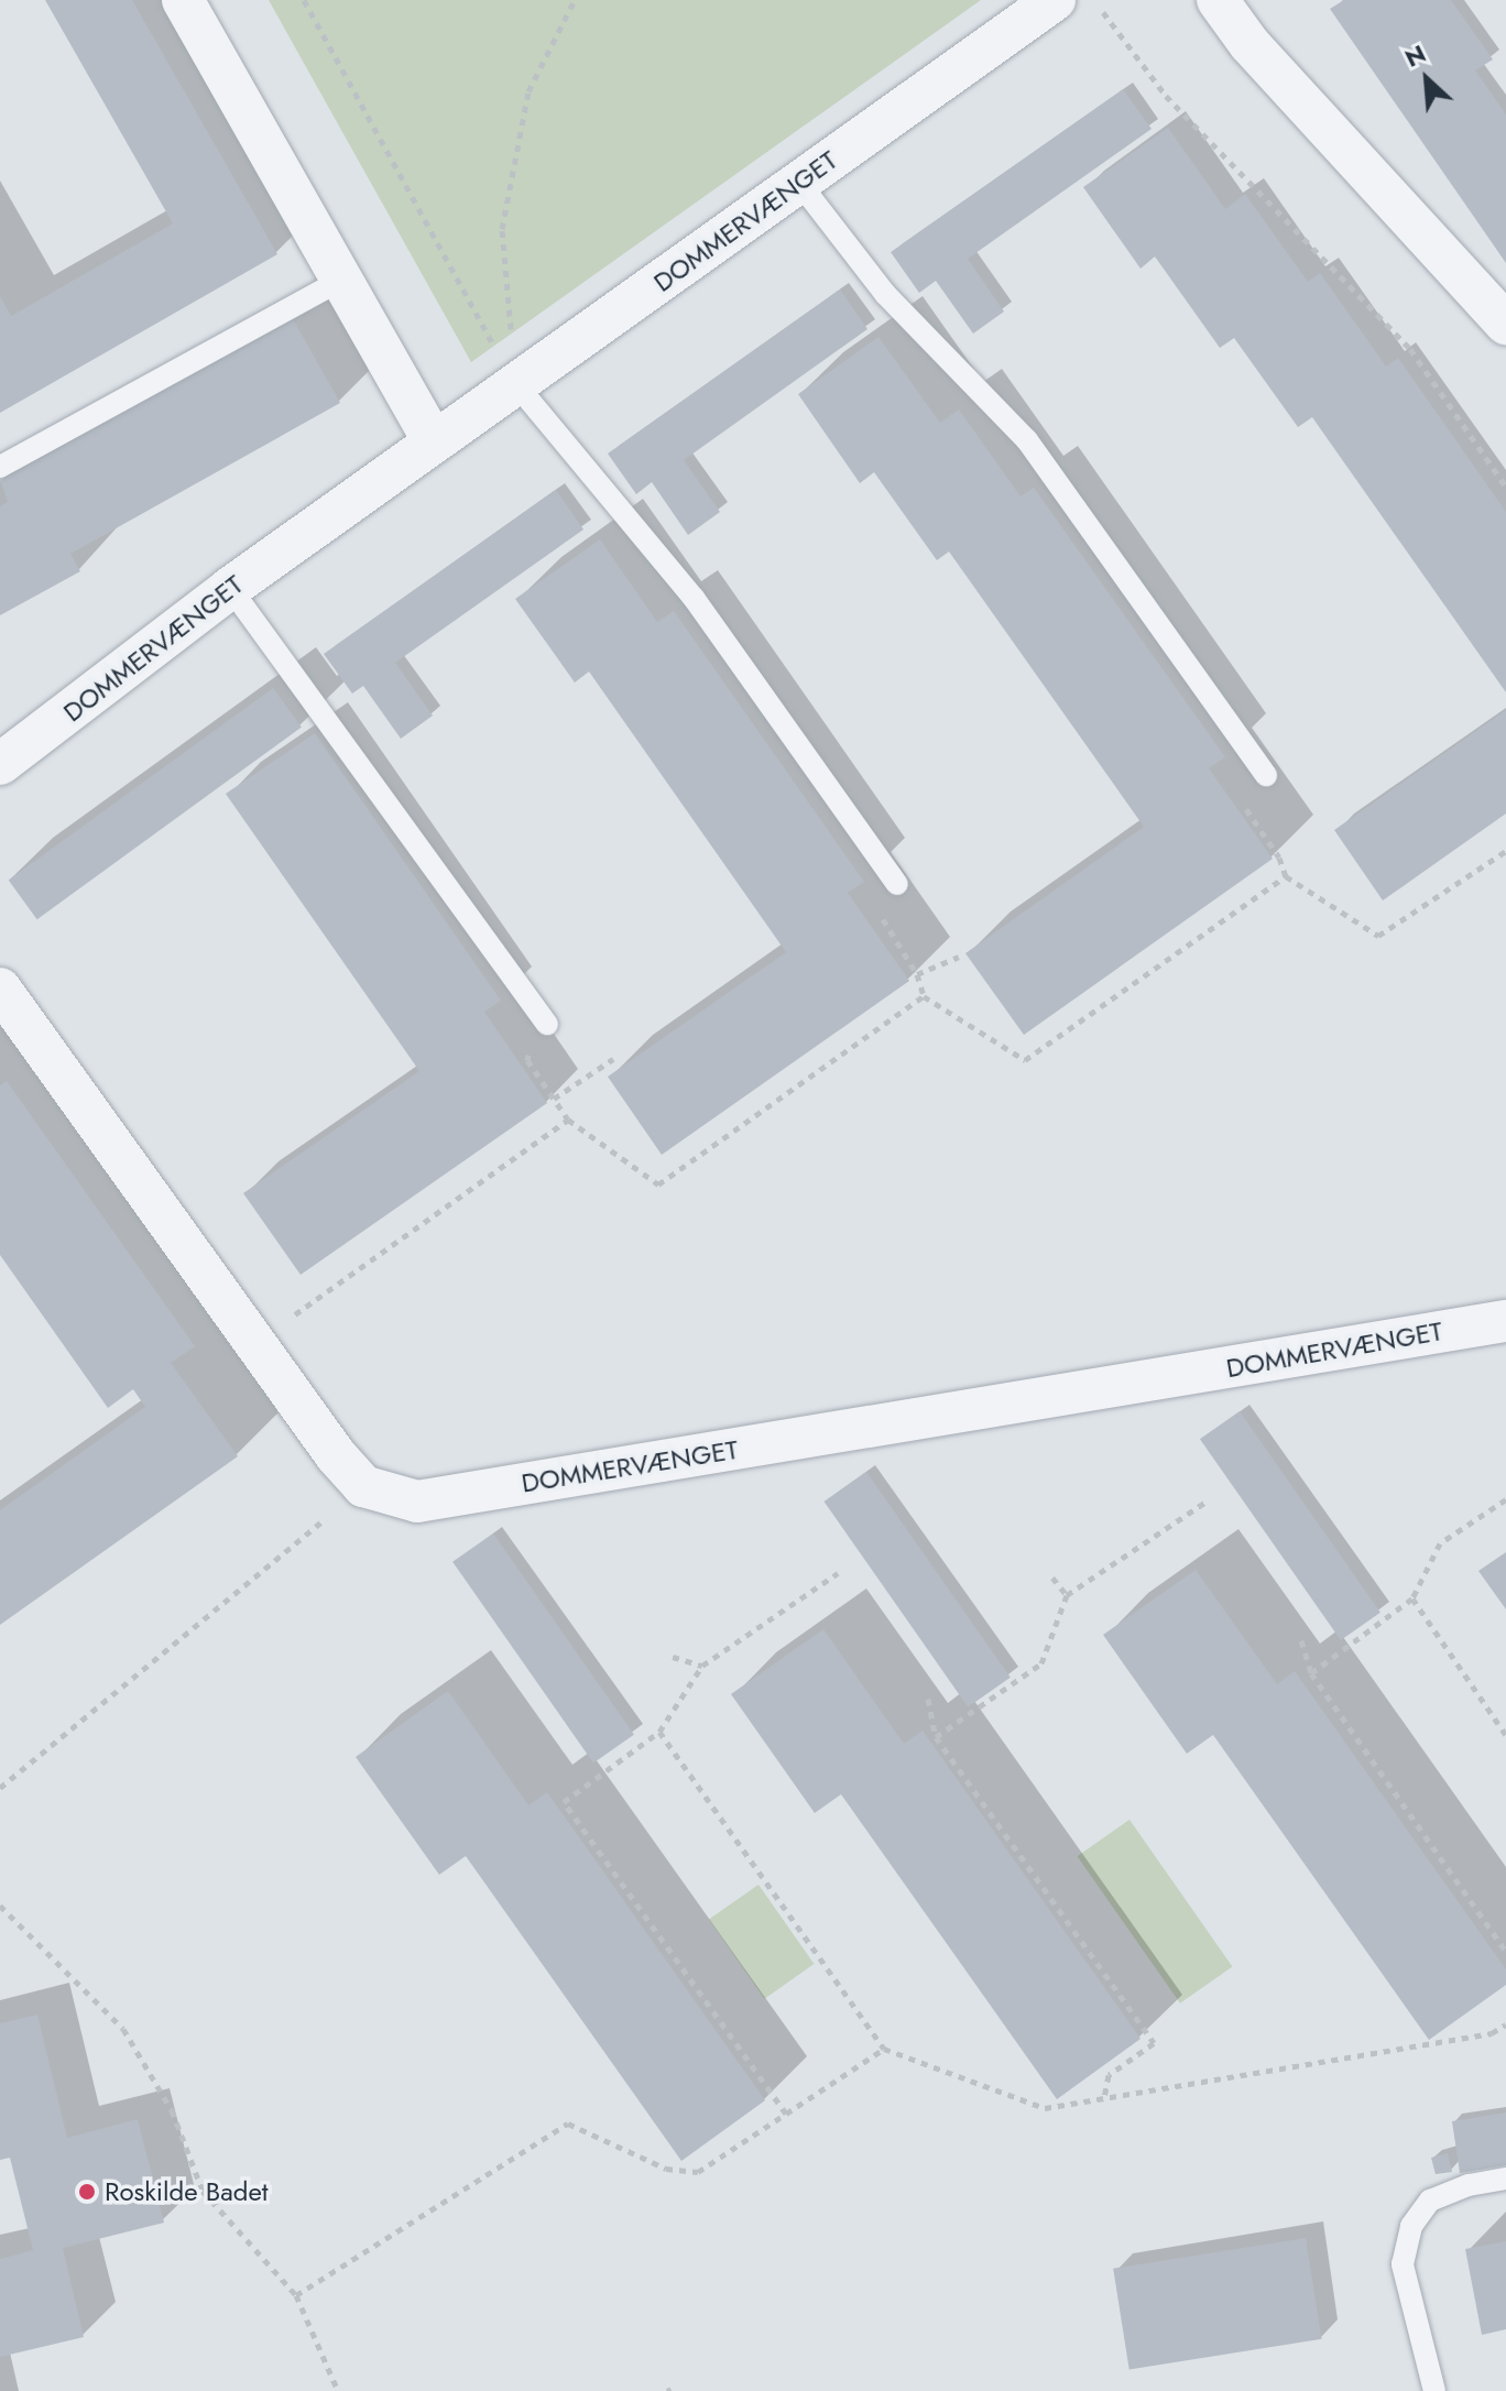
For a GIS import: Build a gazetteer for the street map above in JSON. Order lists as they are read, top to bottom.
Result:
{
  "streets": {
    "street": ["DOMMERVÆNGET"]
  },
  "places": ["Roskilde Badet"],
  "north": "top left"
}
